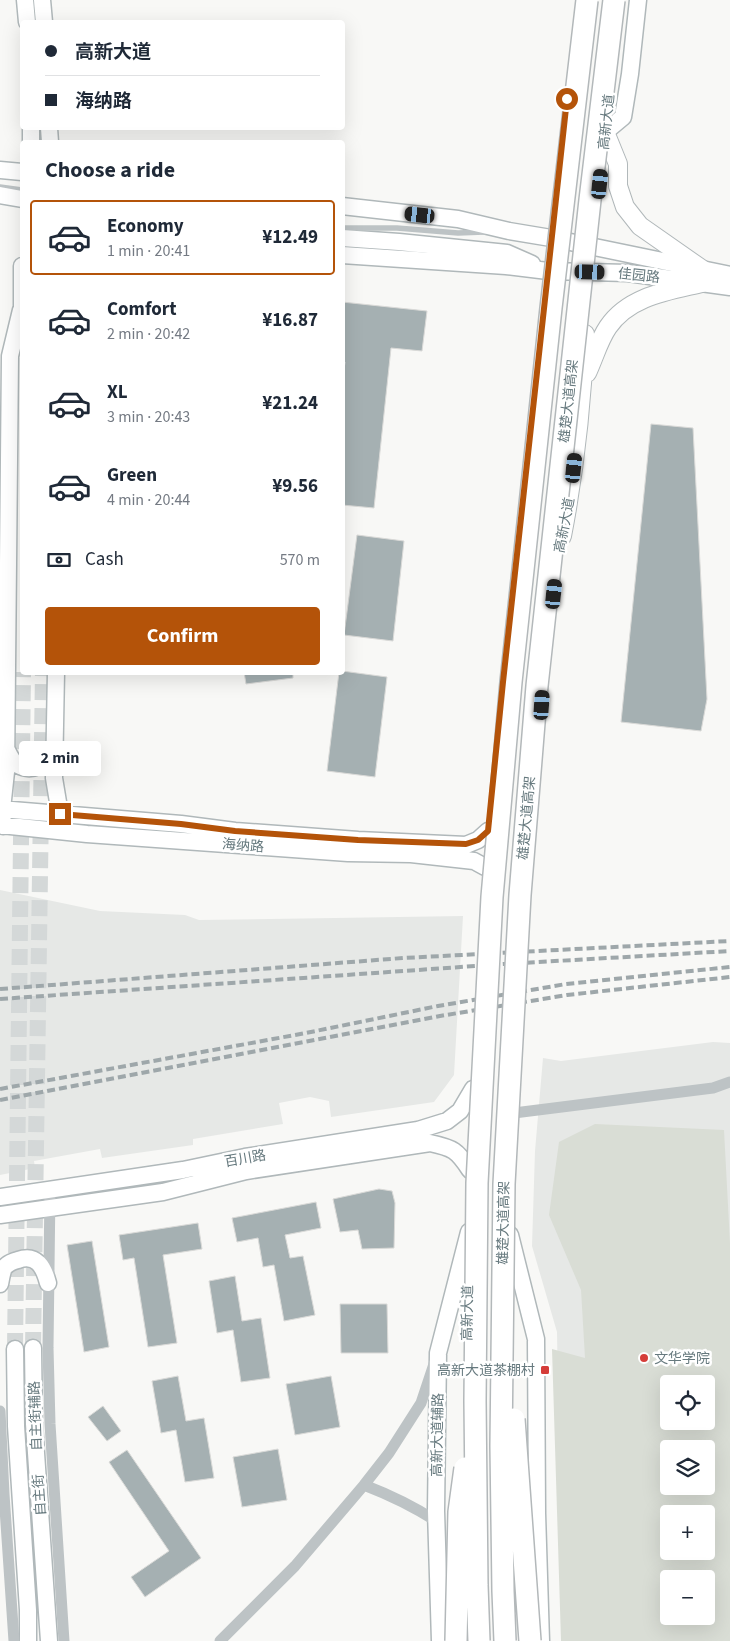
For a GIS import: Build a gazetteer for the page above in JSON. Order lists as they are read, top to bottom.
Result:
{
  "streets": {
    "highway": ["雄楚大道高架"],
    "main road": [
      "高新大道",
      "佳园路",
      "海纳路",
      "百川路",
      "高新大道辅路",
      "自主街"
    ],
    "street": ["自主街辅路"]
  },
  "crossings": [
    ["高新大道", "佳园路"],
    ["高新大道", "百川路"],
    ["高新大道", "高新大道辅路"],
    ["百川路", "自主街辅路"]
  ],
  "places": {
    "other": ["文华学院"],
    "transit": ["高新大道茶棚村"]
  },
  "page": {
    "banner": ["高新大道", "海纳路"],
    "heading": "Choose a ride",
    "list": [
      {
        "name": "Economy",
        "note": "1 min · 20:41",
        "value": "¥12.49"
      },
      {
        "name": "Comfort",
        "note": "2 min · 20:42",
        "value": "¥16.87"
      },
      {
        "name": "XL",
        "note": "3 min · 20:43",
        "value": "¥21.24"
      },
      {
        "name": "Green",
        "note": "4 min · 20:44",
        "value": "¥9.56"
      }
    ],
    "pay": ["Cash", "570 m"],
    "buttons": "Confirm",
    "bubble": "2 min",
    "map_buttons": ["+", "−"]
  }
}
